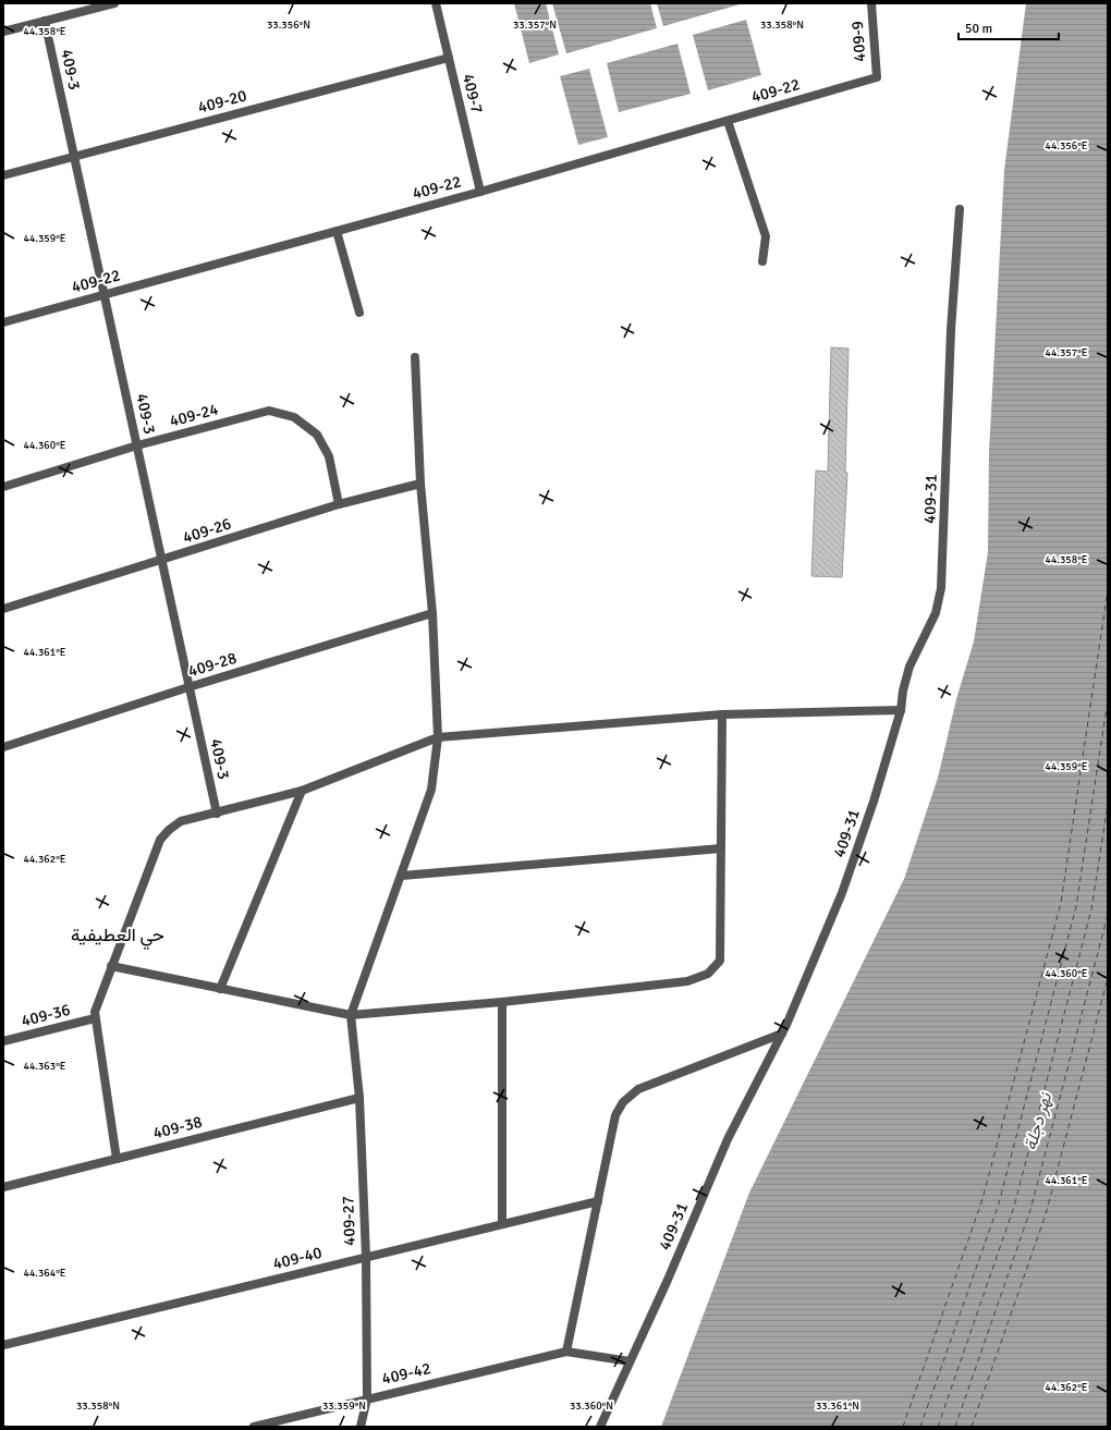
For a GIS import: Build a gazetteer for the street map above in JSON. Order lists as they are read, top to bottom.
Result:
{
  "streets": {
    "street": [
      "409-9",
      "409-3",
      "409-22",
      "409-7",
      "409-20",
      "409-24",
      "409-31",
      "409-26",
      "409-28",
      "409-36",
      "409-38",
      "409-27",
      "409-40",
      "409-42"
    ]
  },
  "crossings": [
    ["409-9", "409-22"],
    ["409-3", "409-22"],
    ["409-3", "409-20"],
    ["409-3", "409-24"],
    ["409-3", "409-26"],
    ["409-3", "409-28"],
    ["409-22", "409-7"],
    ["409-7", "409-20"],
    ["409-24", "409-26"],
    ["409-38", "409-27"],
    ["409-27", "409-40"],
    ["409-27", "409-42"]
  ],
  "districts": ["حي العطيفية"],
  "water": ["نهر دجلة"],
  "scale_bar": "50 m",
  "coordinates": [
    "33.356°N",
    "33.357°N",
    "33.358°N",
    "44.358°E",
    "44.356°E",
    "44.359°E",
    "44.357°E",
    "44.360°E",
    "44.361°E",
    "44.362°E",
    "44.363°E",
    "44.364°E",
    "33.359°N",
    "33.360°N",
    "33.361°N"
  ]
}
